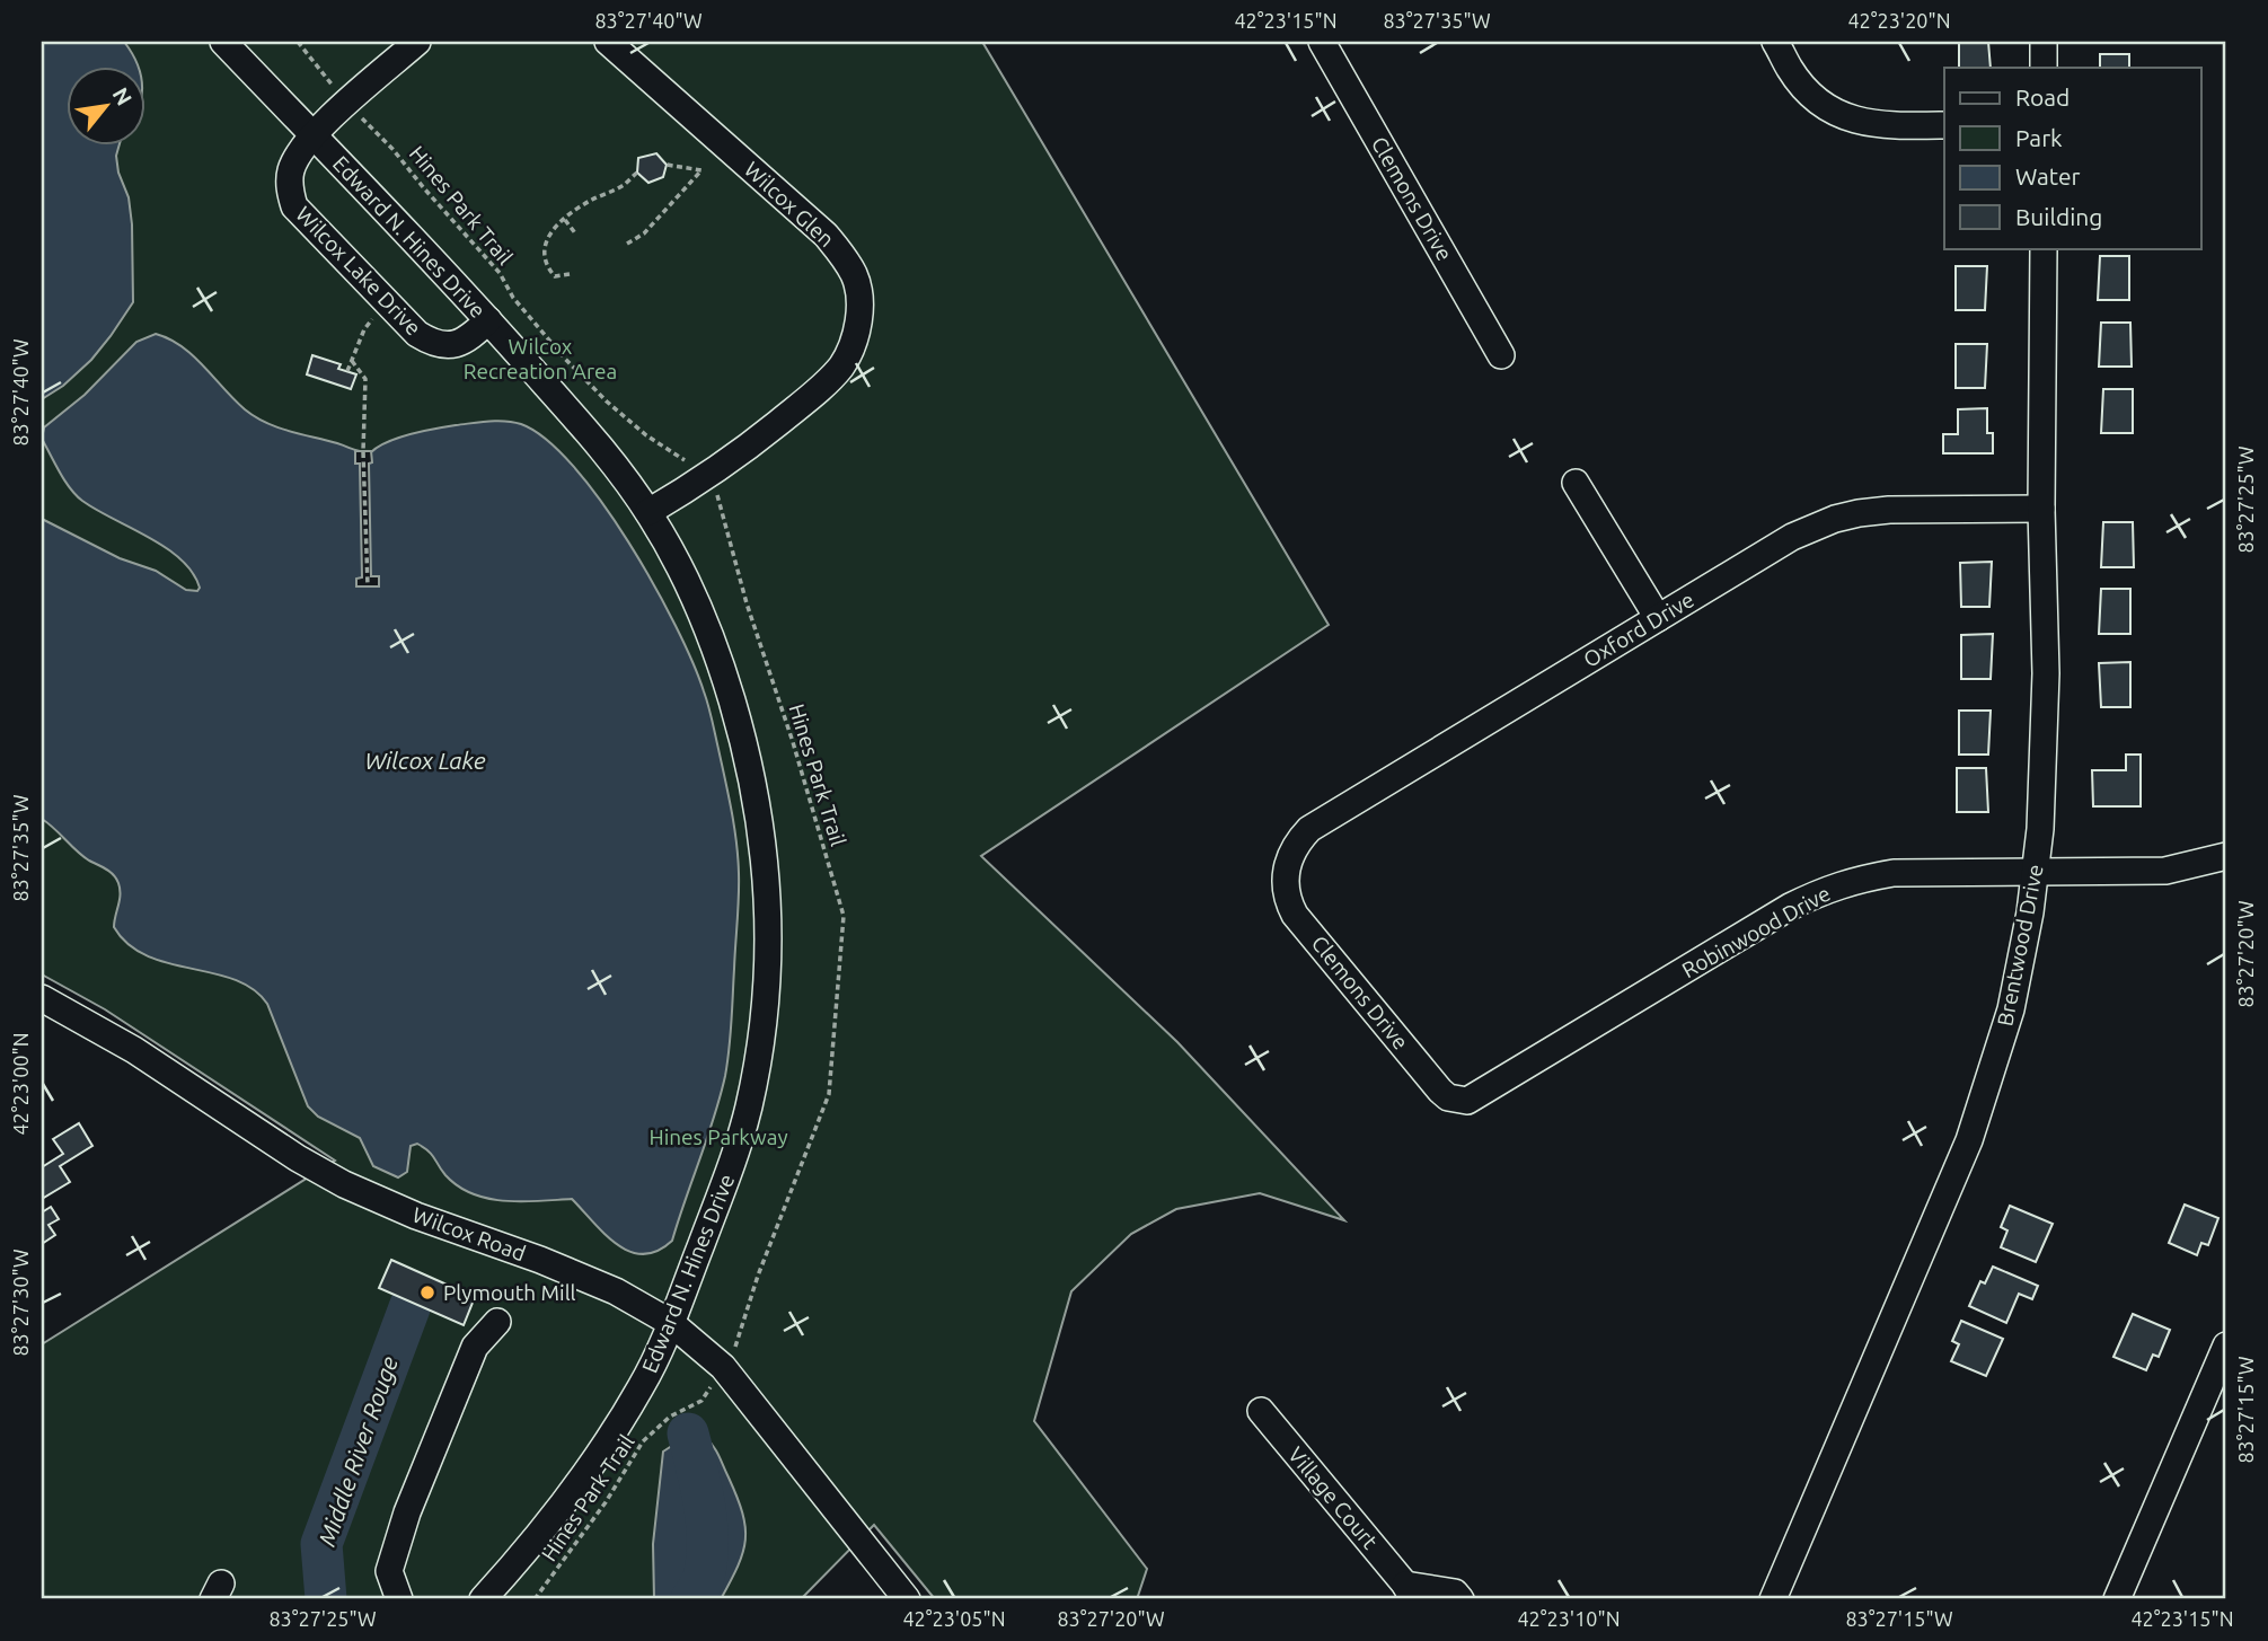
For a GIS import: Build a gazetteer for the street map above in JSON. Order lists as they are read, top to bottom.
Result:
{
  "streets": {
    "street": [
      "Clemons Drive",
      "Wilcox Glen",
      "Edward N. Hines Drive",
      "Wilcox Lake Drive",
      "Oxford Drive",
      "Robinwood Drive",
      "Brentwood Drive",
      "Wilcox Road",
      "Village Court"
    ],
    "path": ["Hines Park Trail"]
  },
  "crossings": [
    ["Clemons Drive", "Oxford Drive"],
    ["Clemons Drive", "Robinwood Drive"],
    ["Wilcox Glen", "Hines Park Trail"],
    ["Wilcox Glen", "Edward N. Hines Drive"],
    ["Hines Park Trail", "Wilcox Road"],
    ["Edward N. Hines Drive", "Wilcox Lake Drive"],
    ["Edward N. Hines Drive", "Wilcox Road"],
    ["Oxford Drive", "Brentwood Drive"],
    ["Robinwood Drive", "Brentwood Drive"]
  ],
  "water": ["Wilcox Lake", "Middle River Rouge"],
  "parks": ["Wilcox Recreation Area", "Hines Parkway"],
  "places": ["Plymouth Mill"],
  "legend": [
    "Road",
    "Park",
    "Water",
    "Building"
  ],
  "north": "top right",
  "coordinates": [
    "83°27'40\"W",
    "42°23'15\"N",
    "83°27'35\"W",
    "42°23'20\"N",
    "83°27'25\"W",
    "83°27'20\"W",
    "42°23'00\"N",
    "83°27'30\"W",
    "83°27'15\"W",
    "42°23'05\"N",
    "42°23'10\"N"
  ]
}
